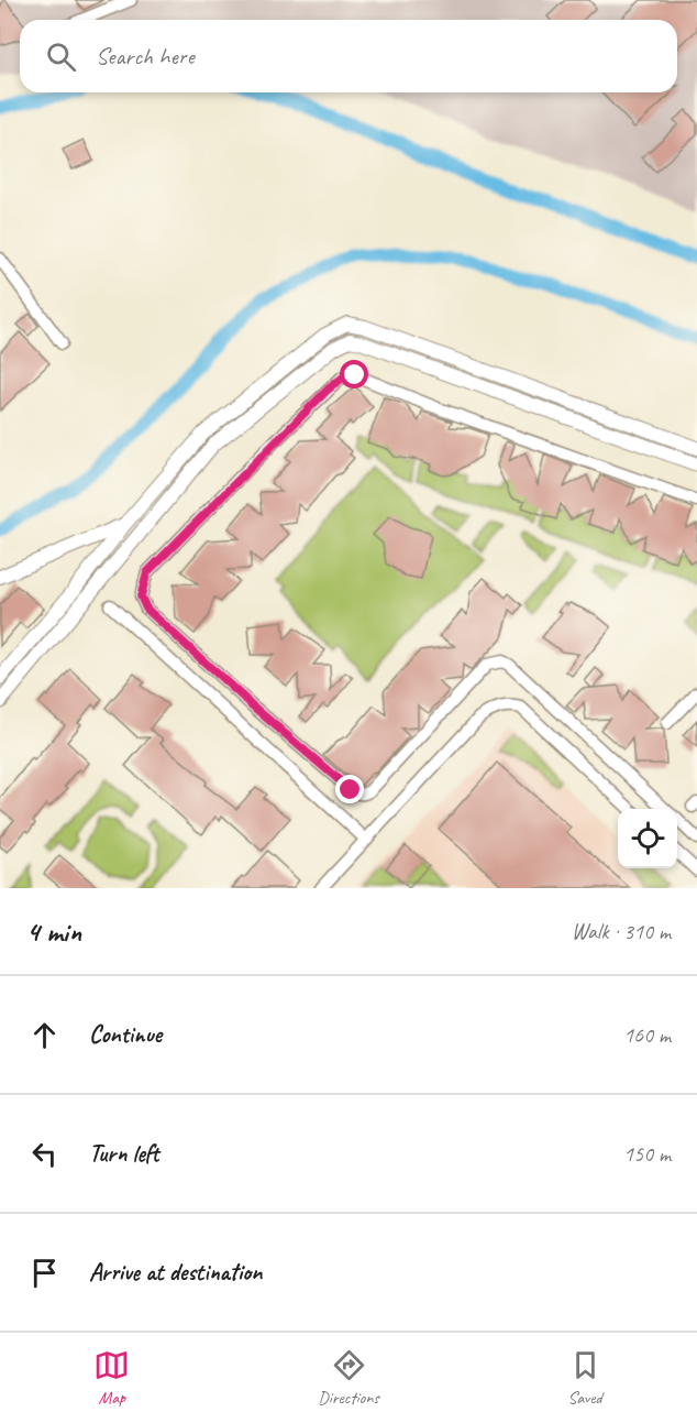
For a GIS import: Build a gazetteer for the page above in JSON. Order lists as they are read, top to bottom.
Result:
{
  "page": {
    "search": "Search here",
    "heading": ["4 min", "Walk · 310 m"],
    "list": [
      ["Continue", "160 m"],
      ["Turn left", "150 m"],
      "Arrive at destination"
    ],
    "nav": ["Map", "Directions", "Saved"]
  }
}
